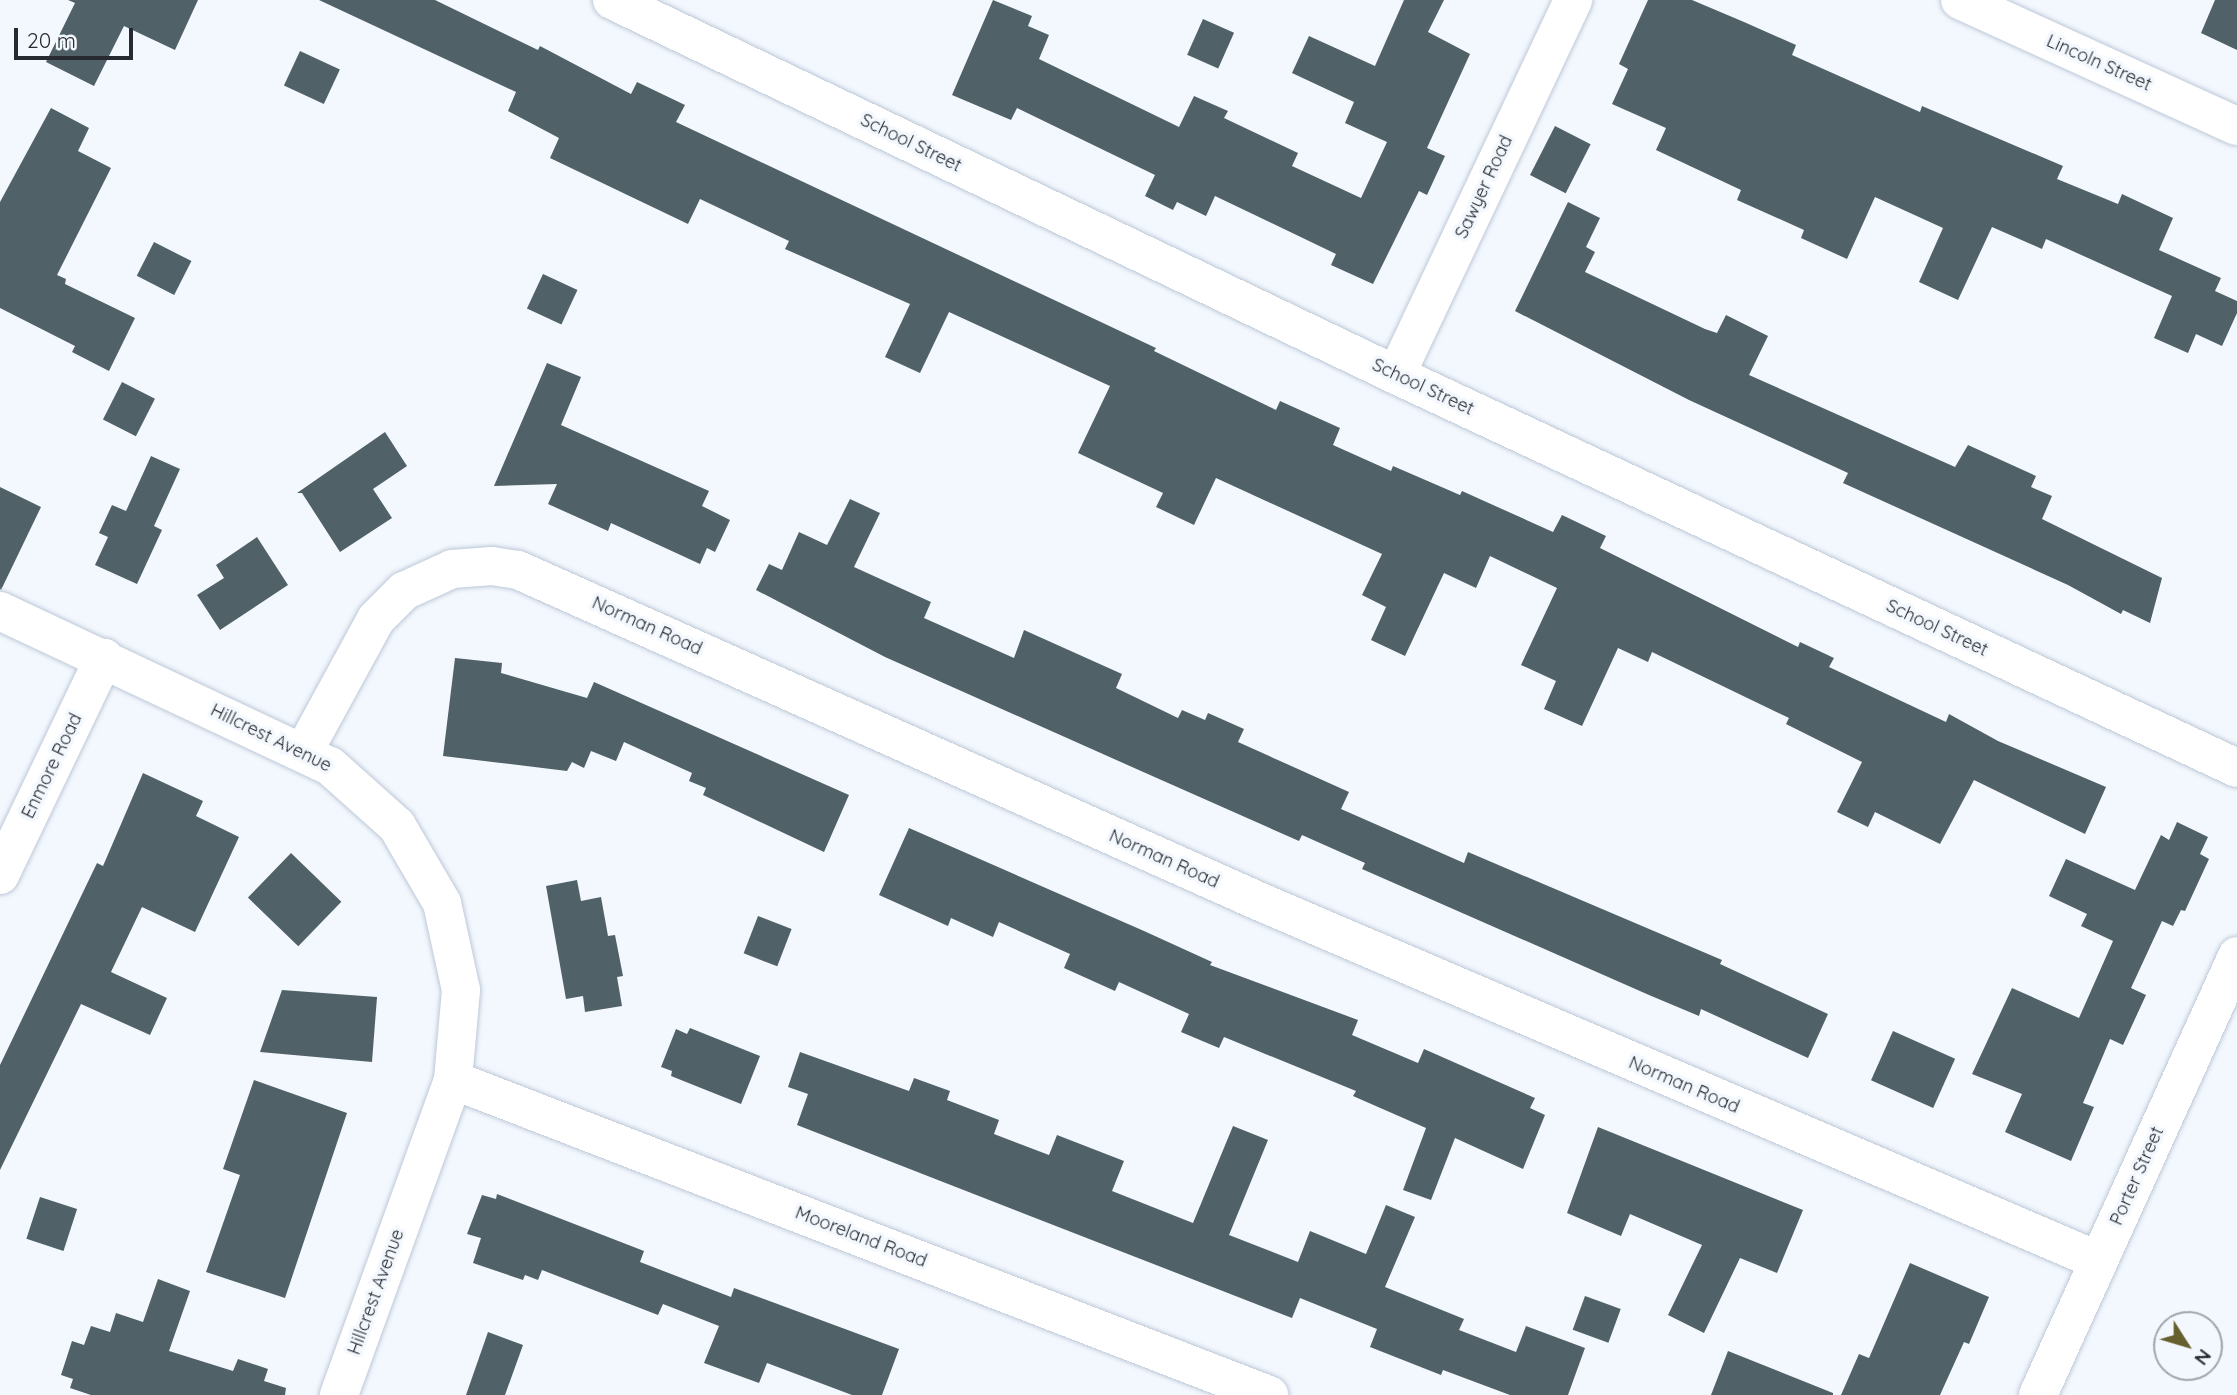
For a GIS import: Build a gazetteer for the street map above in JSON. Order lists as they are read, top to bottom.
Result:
{
  "streets": {
    "street": [
      "Lincoln Street",
      "School Street",
      "Sawyer Road",
      "Norman Road",
      "Hillcrest Avenue",
      "Enmore Road",
      "Porter Street",
      "Mooreland Road"
    ]
  },
  "crossings": [
    ["School Street", "Sawyer Road"],
    ["Norman Road", "Hillcrest Avenue"],
    ["Norman Road", "Porter Street"],
    ["Hillcrest Avenue", "Enmore Road"],
    ["Hillcrest Avenue", "Mooreland Road"]
  ],
  "scale_bar": "20 m",
  "north": "bottom right"
}
